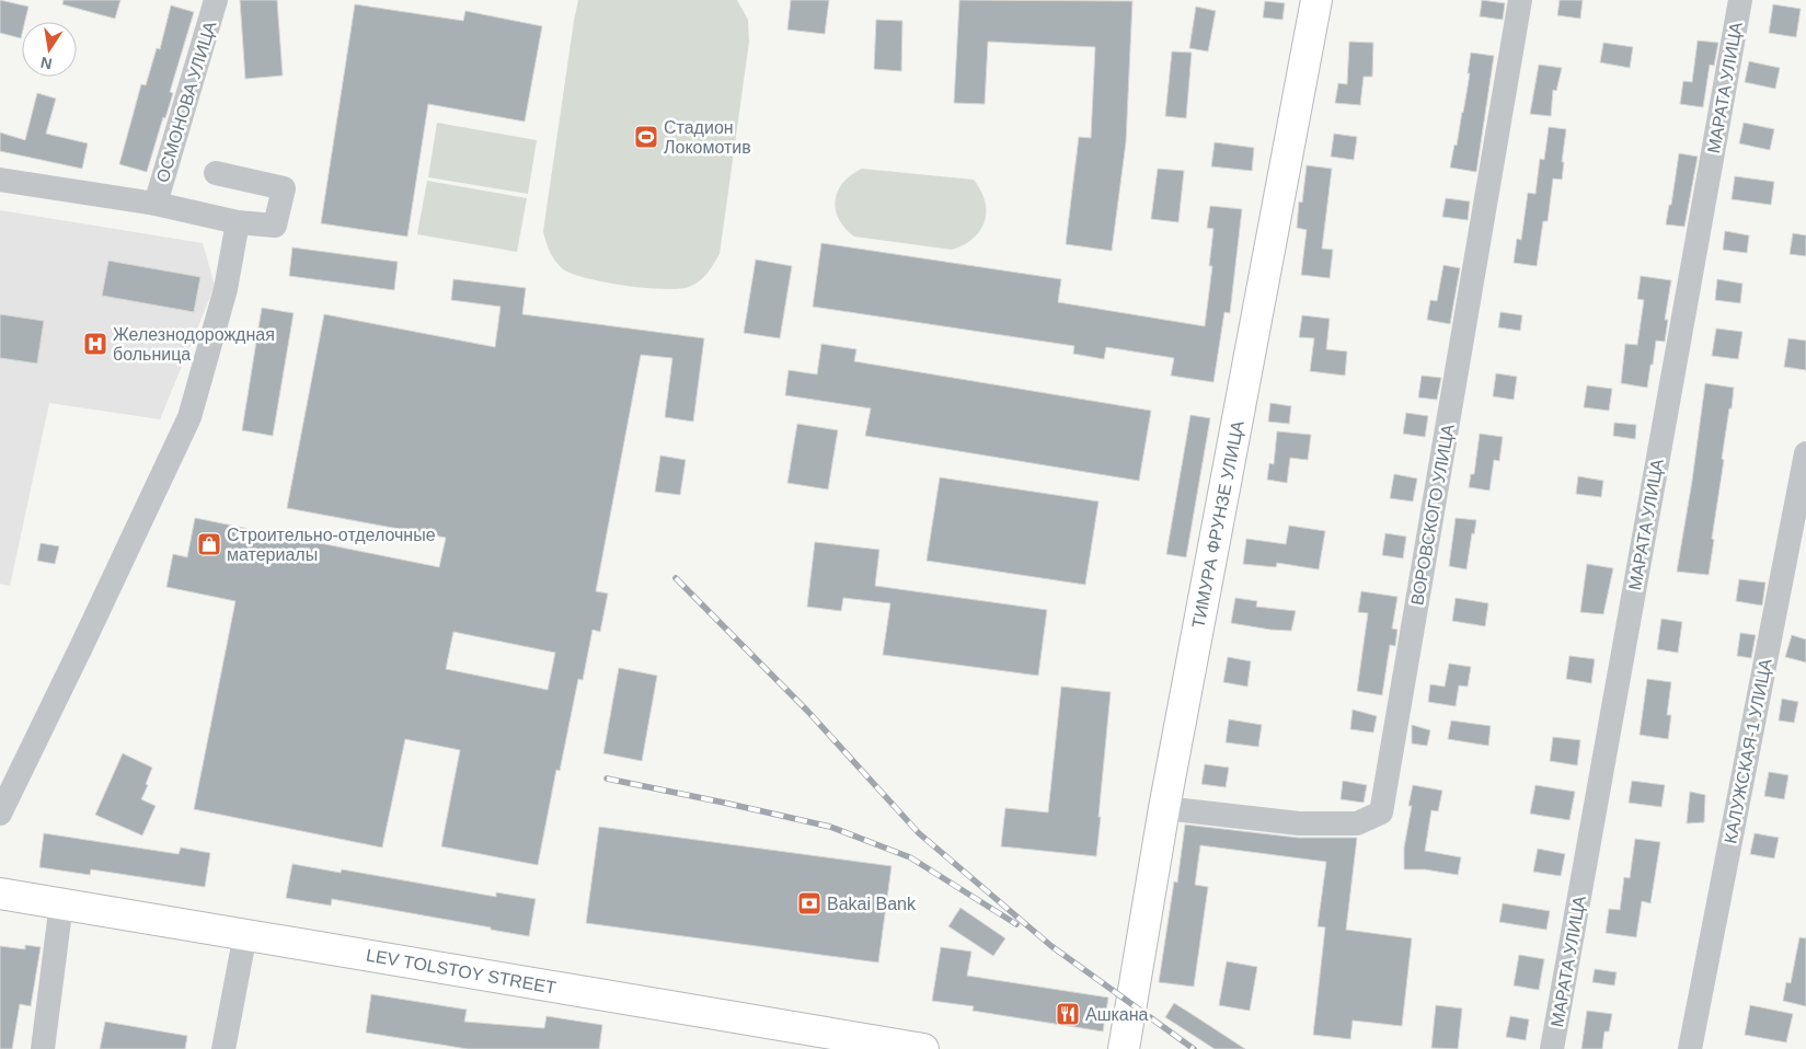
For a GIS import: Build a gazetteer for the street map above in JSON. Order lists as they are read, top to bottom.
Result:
{
  "streets": {
    "main road": ["ТИМУРА ФРУНЗЕ УЛИЦА", "LEV TOLSTOY STREET"],
    "street": [
      "МАРАТА УЛИЦА",
      "ОСМОНОВА УЛИЦА",
      "ВОРОВСКОГО УЛИЦА",
      "КАЛУЖСКАЯ-1 УЛИЦА"
    ]
  },
  "crossings": [
    ["ВОРОВСКОГО УЛИЦА", "ТИМУРА ФРУНЗЕ УЛИЦА"]
  ],
  "places": {
    "sports": ["Стадион Локомотив"],
    "hospital": ["Железнодорождная больница"],
    "shop": ["Строительно-отделочные материалы"],
    "bank": ["Bakai Bank"],
    "restaurant": ["Ашкана"]
  },
  "north": "bottom"
}
